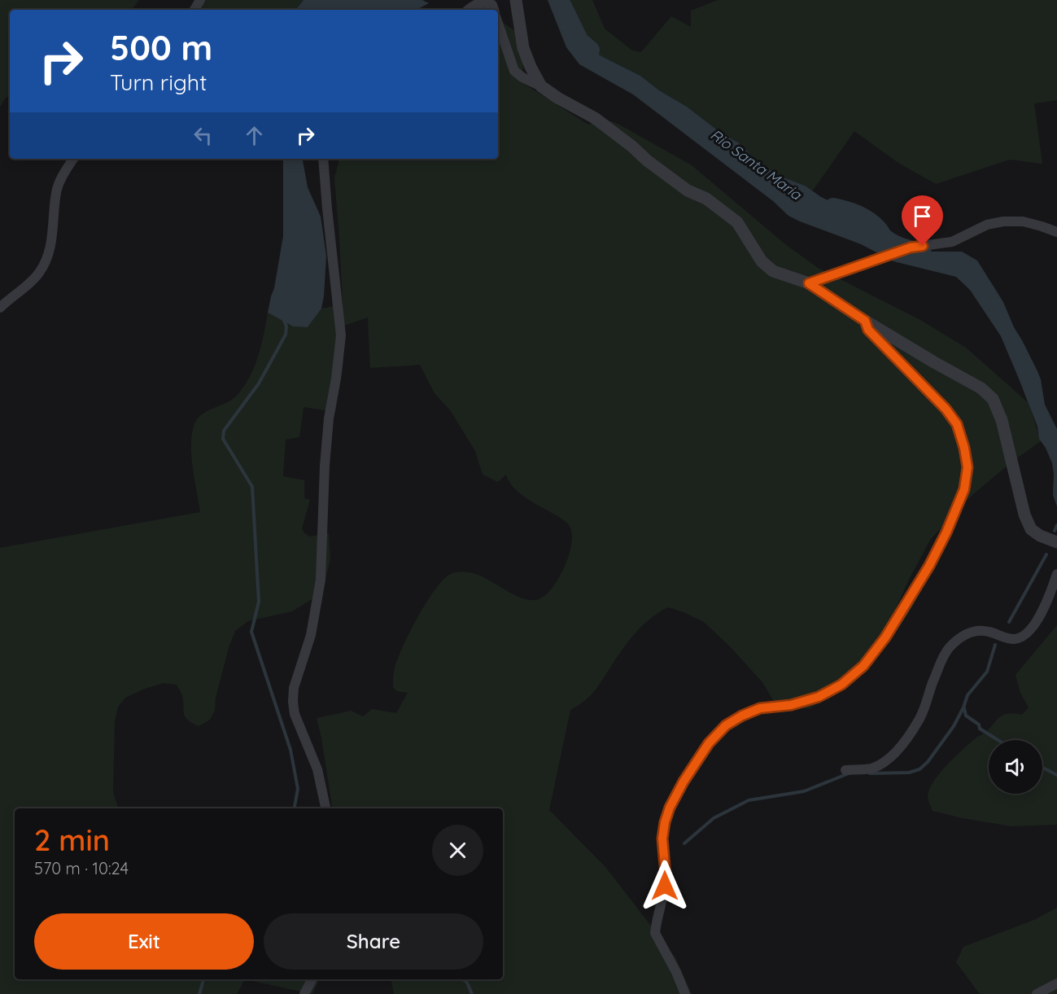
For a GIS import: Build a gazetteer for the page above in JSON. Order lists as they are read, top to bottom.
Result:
{
  "water": ["Rio Santa Maria"],
  "page": {
    "turn": ["500 m", "Turn right"],
    "heading": ["2 min", "570 m · 10:24"],
    "buttons": ["Exit", "Share"]
  }
}
